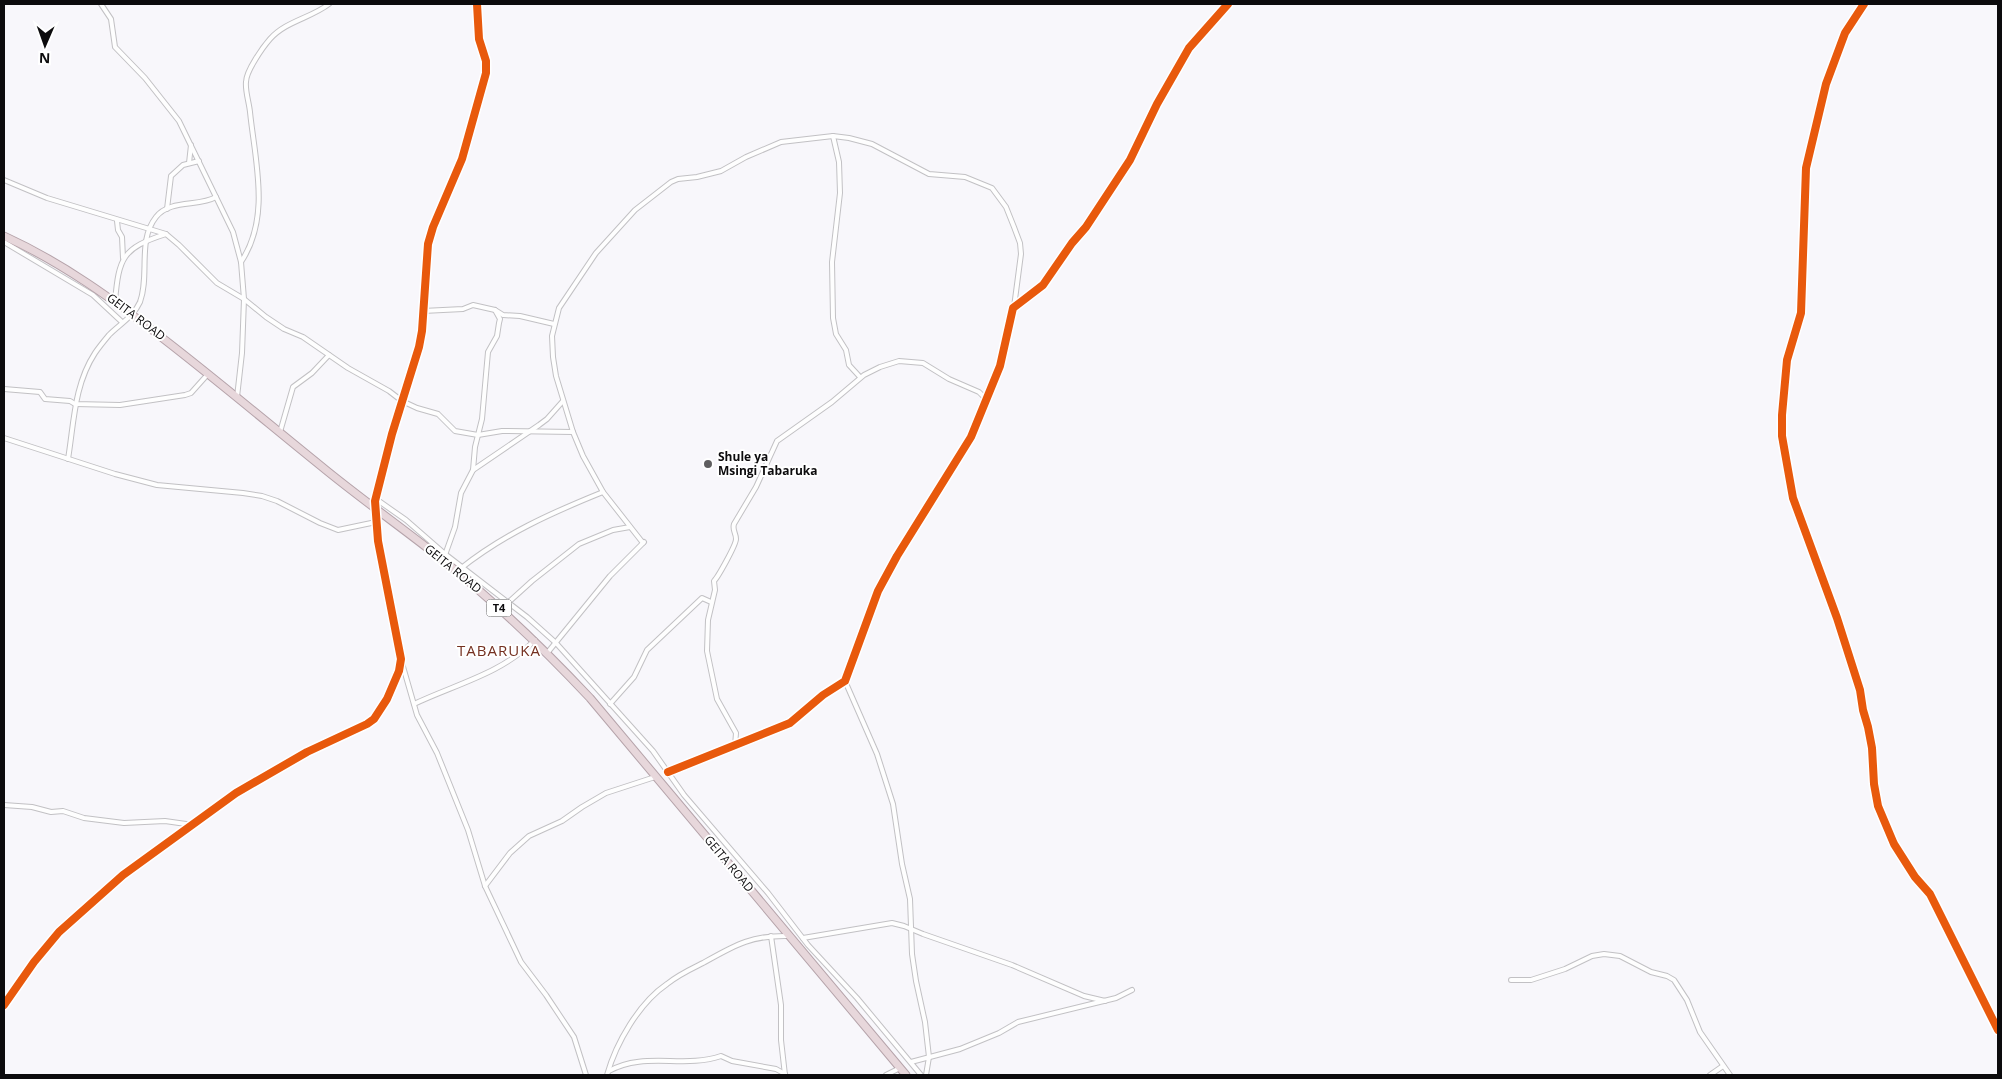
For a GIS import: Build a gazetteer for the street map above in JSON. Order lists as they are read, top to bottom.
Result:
{
  "streets": {
    "highway": ["GEITA ROAD", "T4"]
  },
  "districts": ["TABARUKA"],
  "places": ["Shule ya Msingi Tabaruka"],
  "north": "bottom"
}
